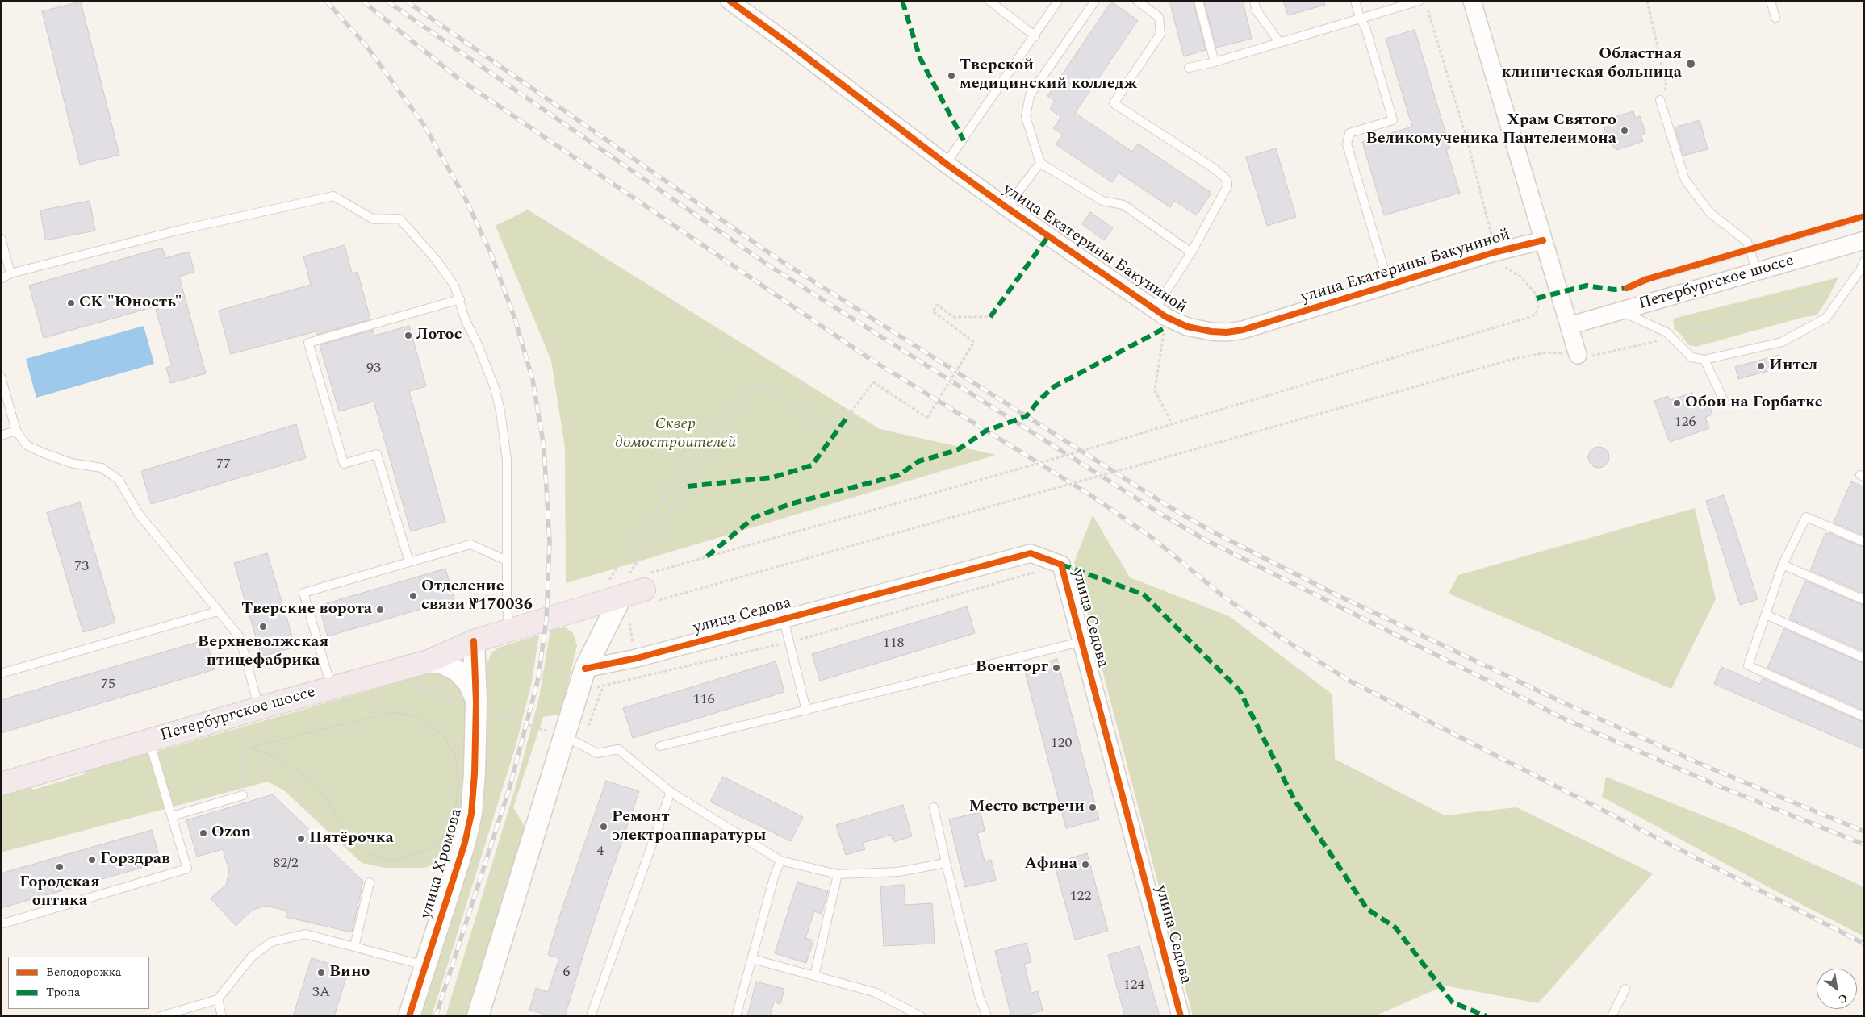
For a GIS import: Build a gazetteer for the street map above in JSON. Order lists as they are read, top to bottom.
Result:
{
  "streets": {
    "main road": ["Петербургское шоссе"],
    "street": ["улица Екатерины Бакуниной", "улица Седова", "улица Хромова"]
  },
  "crossings": [
    ["Петербургское шоссе", "улица Хромова"]
  ],
  "parks": ["Сквер домостроителей"],
  "places": [
    "Областная клиническая больница",
    "Тверской медицинский колледж",
    "Храм Святого Великомученика Пантелеимона",
    "СК \"Юность\"",
    "Лотос",
    "Интел",
    "Обои на Горбатке",
    "Отделение связи №170036",
    "Тверские ворота",
    "Верхневолжская птицефабрика",
    "Военторг",
    "Место встречи",
    "Ремонт электроаппаратуры",
    "Ozon",
    "Пятёрочка",
    "Горздрав",
    "Афина",
    "Городская оптика",
    "Вино"
  ],
  "house_numbers": [
    "93",
    "126",
    "77",
    "73",
    "118",
    "75",
    "116",
    "120",
    "4",
    "82/2",
    "122",
    "6",
    "124",
    "3А"
  ],
  "legend": ["Велодорожка", "Тропа"],
  "north": "bottom right"
}
